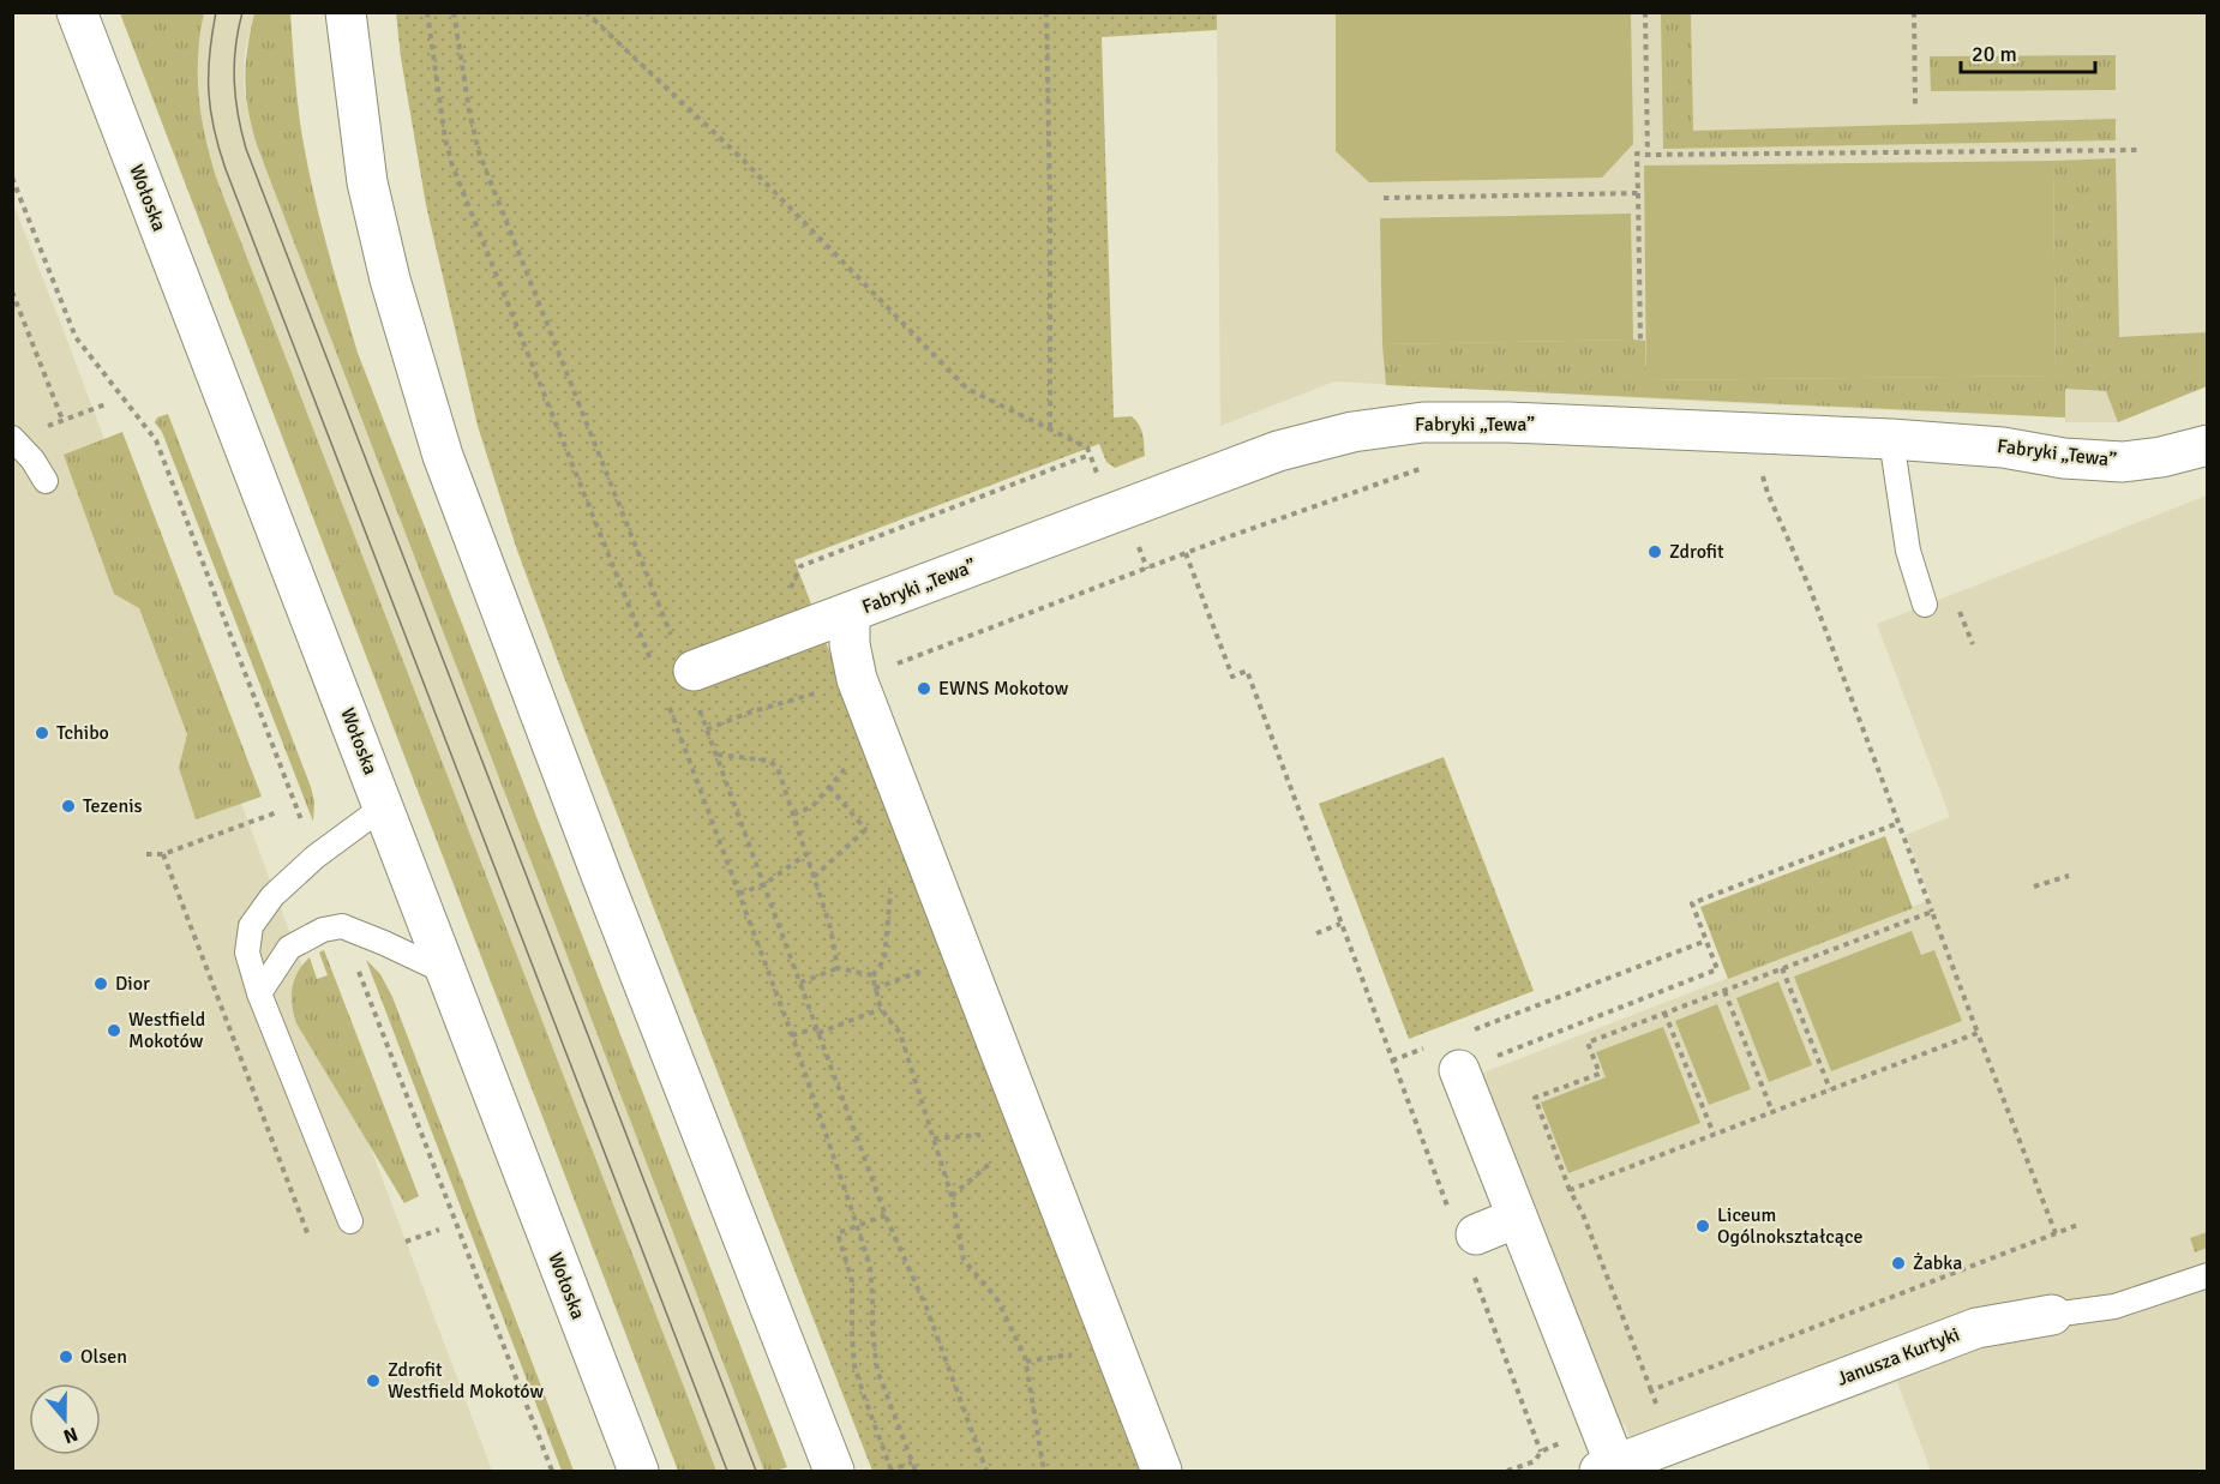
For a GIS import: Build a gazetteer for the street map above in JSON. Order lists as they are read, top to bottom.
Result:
{
  "streets": {
    "street": ["Wołoska", "Fabryki „Tewa”", "Janusza Kurtyki"]
  },
  "places": [
    "Zdrofit",
    "EWNS Mokotow",
    "Tchibo",
    "Tezenis",
    "Dior",
    "Westfield Mokotów",
    "Liceum Ogólnokształcące",
    "Żabka",
    "Olsen",
    "Zdrofit Westfield Mokotów"
  ],
  "scale_bar": "20 m",
  "north": "bottom"
}
